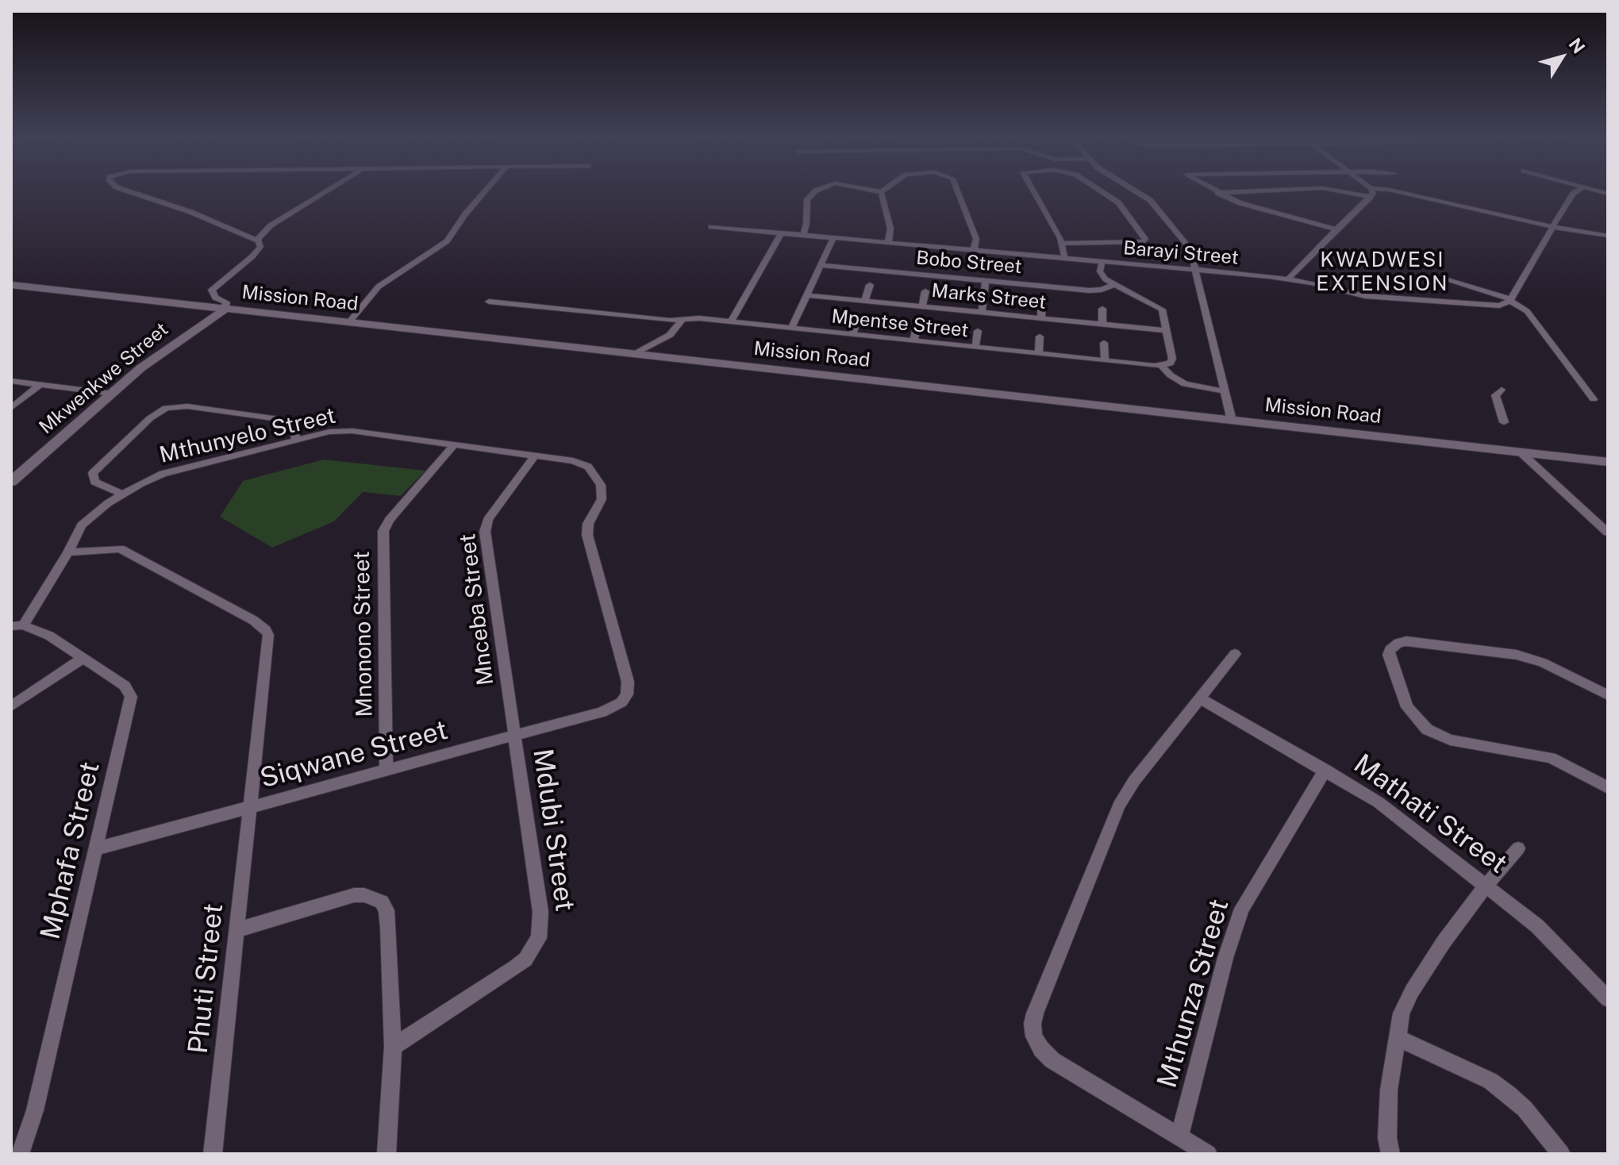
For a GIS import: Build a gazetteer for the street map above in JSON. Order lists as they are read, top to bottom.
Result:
{
  "streets": {
    "street": [
      "Barayi Street",
      "Bobo Street",
      "Marks Street",
      "Mission Road",
      "Mpentse Street",
      "Mkwenkwe Street",
      "Mthunyelo Street",
      "Mnceba Street",
      "Mnonono Street",
      "Siqwane Street",
      "Mathati Street",
      "Mdubi Street",
      "Mphafa Street",
      "Phuti Street",
      "Mthunza Street"
    ]
  },
  "crossings": [
    ["Mission Road", "Mkwenkwe Street"],
    ["Mthunyelo Street", "Mnceba Street"],
    ["Mthunyelo Street", "Mnonono Street"],
    ["Mthunyelo Street", "Siqwane Street"],
    ["Mthunyelo Street", "Mphafa Street"],
    ["Mthunyelo Street", "Phuti Street"],
    ["Mnceba Street", "Siqwane Street"],
    ["Mnceba Street", "Mdubi Street"],
    ["Mnonono Street", "Siqwane Street"],
    ["Siqwane Street", "Mdubi Street"],
    ["Siqwane Street", "Mphafa Street"],
    ["Siqwane Street", "Phuti Street"],
    ["Mathati Street", "Mthunza Street"]
  ],
  "districts": ["KWADWESI EXTENSION"],
  "north": "top right"
}
